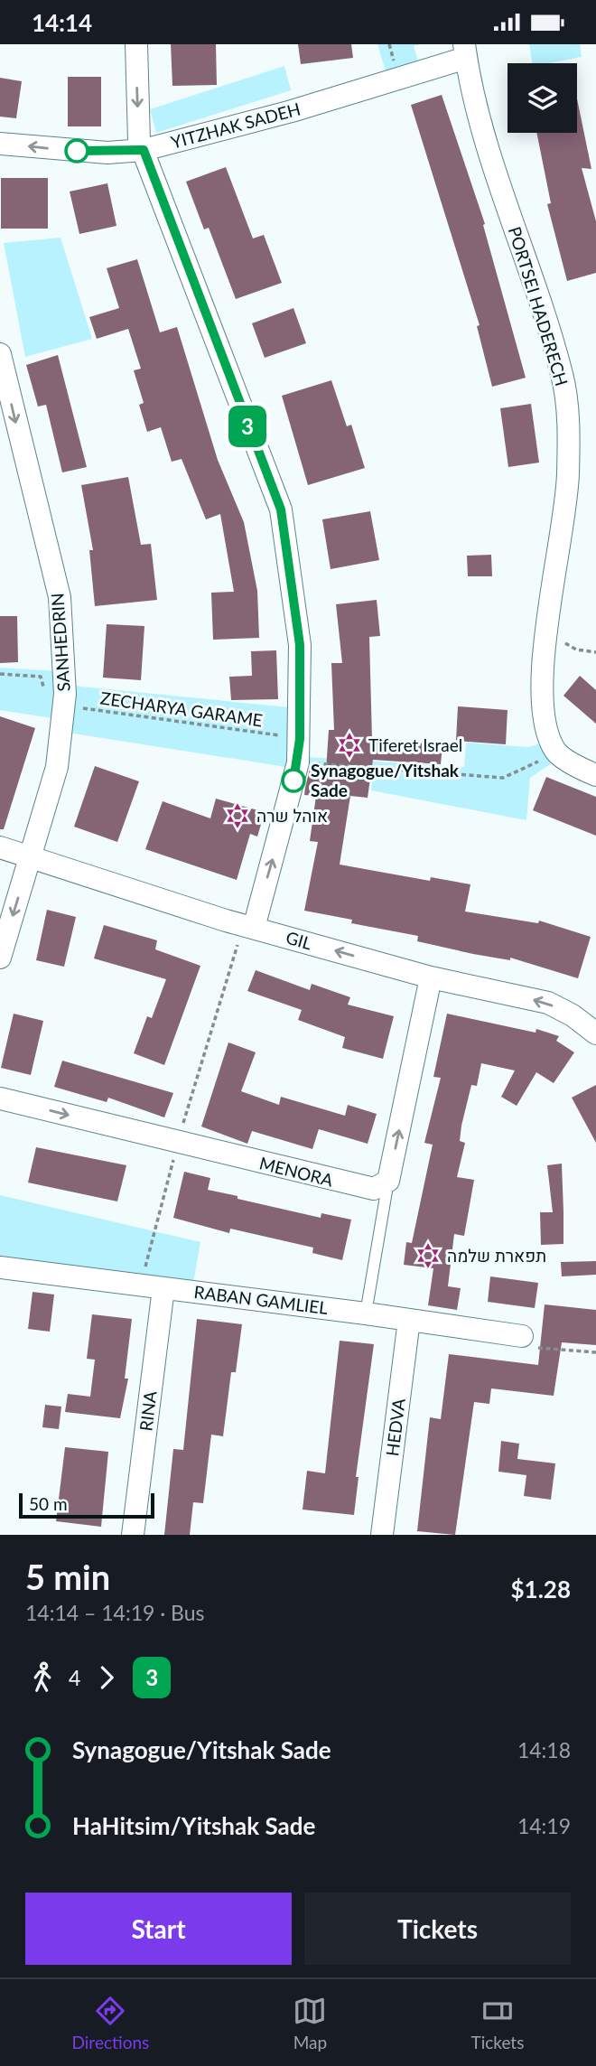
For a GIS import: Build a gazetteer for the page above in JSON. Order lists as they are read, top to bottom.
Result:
{
  "streets": {
    "street": [
      "YITZHAK SADEH",
      "PORTSEI HADERECH",
      "SANHEDRIN",
      "GIL",
      "MENORA",
      "RABAN GAMLIEL",
      "RINA",
      "HEDVA"
    ],
    "path": ["ZECHARYA GARAME"]
  },
  "crossings": [
    ["YITZHAK SADEH", "PORTSEI HADERECH"],
    ["SANHEDRIN", "ZECHARYA GARAME"],
    ["SANHEDRIN", "GIL"],
    ["RABAN GAMLIEL", "RINA"],
    ["RABAN GAMLIEL", "HEDVA"]
  ],
  "one_way": ["SANHEDRIN", "GIL", "MENORA"],
  "places": {
    "synagogue": ["Tiferet Israel", "אוהל שרה", "תפארת שלמה"],
    "other": ["Synagogue/Yitshak Sade"]
  },
  "lines": ["bus line 3"],
  "scale_bar": "50 m",
  "page": {
    "status": "14:14",
    "on_map": "3",
    "scale": "50 m",
    "heading": ["5 min", "14:14 – 14:19 · Bus", "$1.28"],
    "legs": ["4", "3"],
    "list": [
      {
        "name": "Synagogue/Yitshak Sade",
        "value": "14:18"
      },
      {
        "name": "HaHitsim/Yitshak Sade",
        "value": "14:19"
      }
    ],
    "buttons": ["Start", "Tickets"],
    "tabs": ["Directions", "Map", "Tickets"]
  }
}
